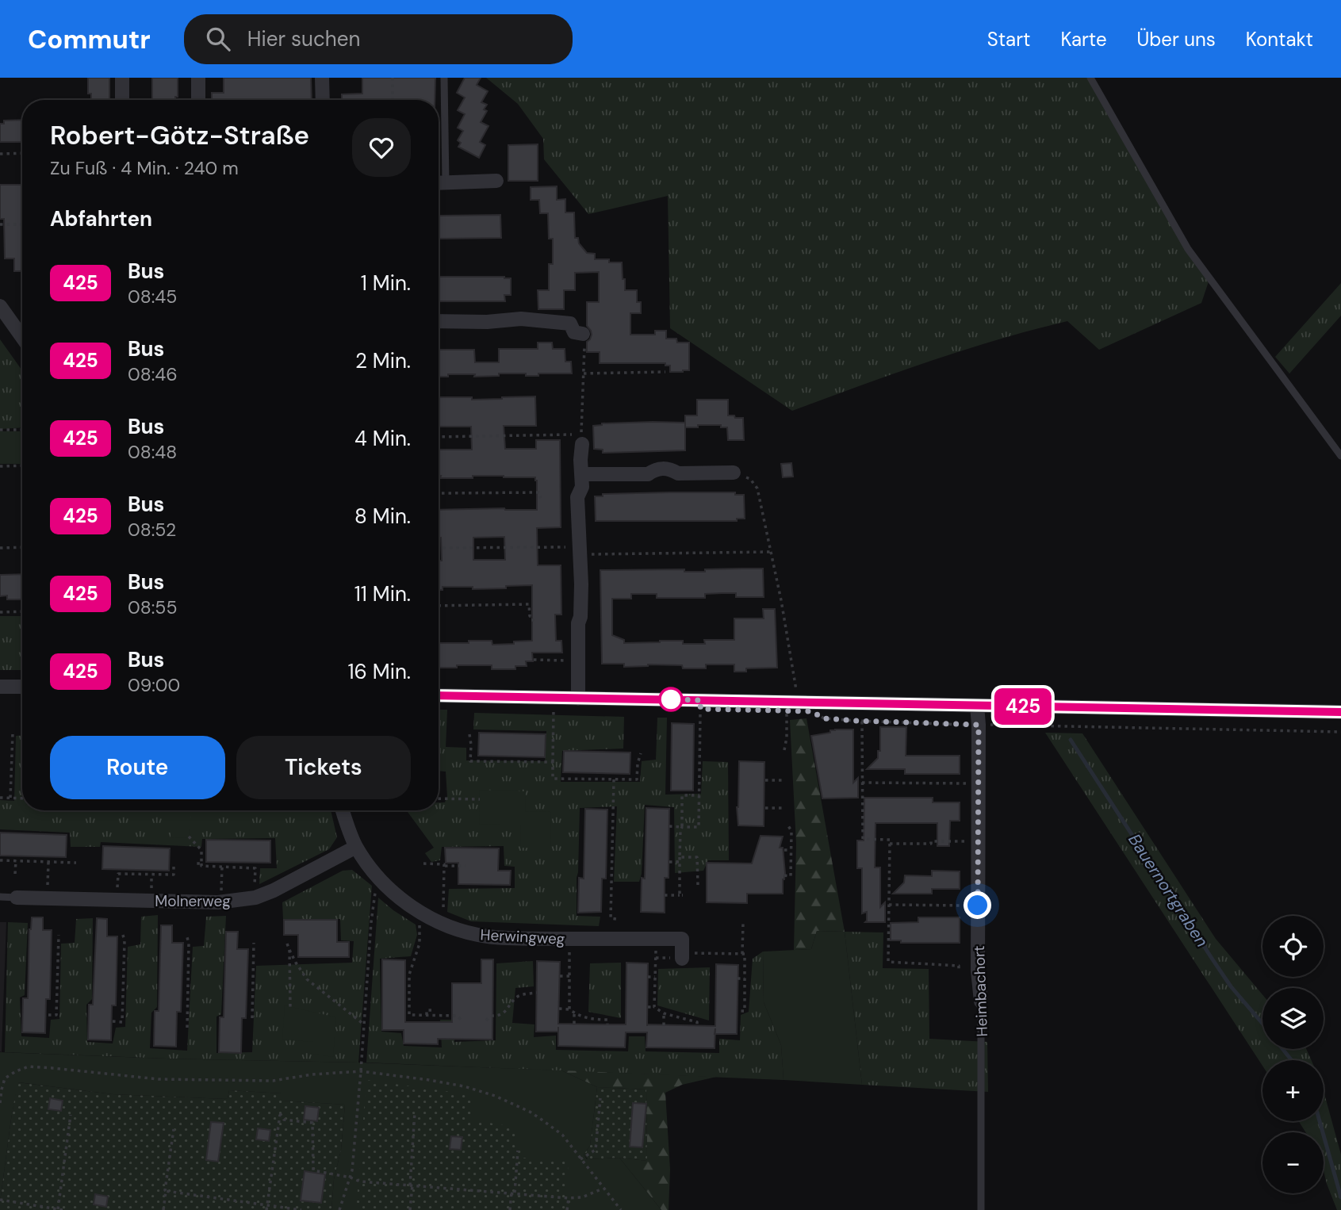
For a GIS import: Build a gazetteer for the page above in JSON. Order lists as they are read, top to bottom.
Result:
{
  "streets": {
    "street": ["Molnerweg", "Herwingweg", "Heimbachort"]
  },
  "crossings": [
    ["Molnerweg", "Herwingweg"]
  ],
  "water": ["Bauernortgraben"],
  "lines": ["bus line 425"],
  "page": {
    "header": "Commutr",
    "search": "Hier suchen",
    "nav": [
      "Start",
      "Karte",
      "Über uns",
      "Kontakt"
    ],
    "on_map": "425",
    "heading": [
      ["Robert-Götz-Straße", "Zu Fuß · 4 Min. · 240 m"],
      "Abfahrten"
    ],
    "list": [
      {
        "mark": "425",
        "name": "Bus",
        "note": "08:45",
        "value": "1 Min."
      },
      {
        "mark": "425",
        "name": "Bus",
        "note": "08:46",
        "value": "2 Min."
      },
      {
        "mark": "425",
        "name": "Bus",
        "note": "08:48",
        "value": "4 Min."
      },
      {
        "mark": "425",
        "name": "Bus",
        "note": "08:52",
        "value": "8 Min."
      },
      {
        "mark": "425",
        "name": "Bus",
        "note": "08:55",
        "value": "11 Min."
      },
      {
        "mark": "425",
        "name": "Bus",
        "note": "09:00",
        "value": "16 Min."
      }
    ],
    "buttons": ["Route", "Tickets"],
    "map_buttons": ["+", "−"]
  }
}
